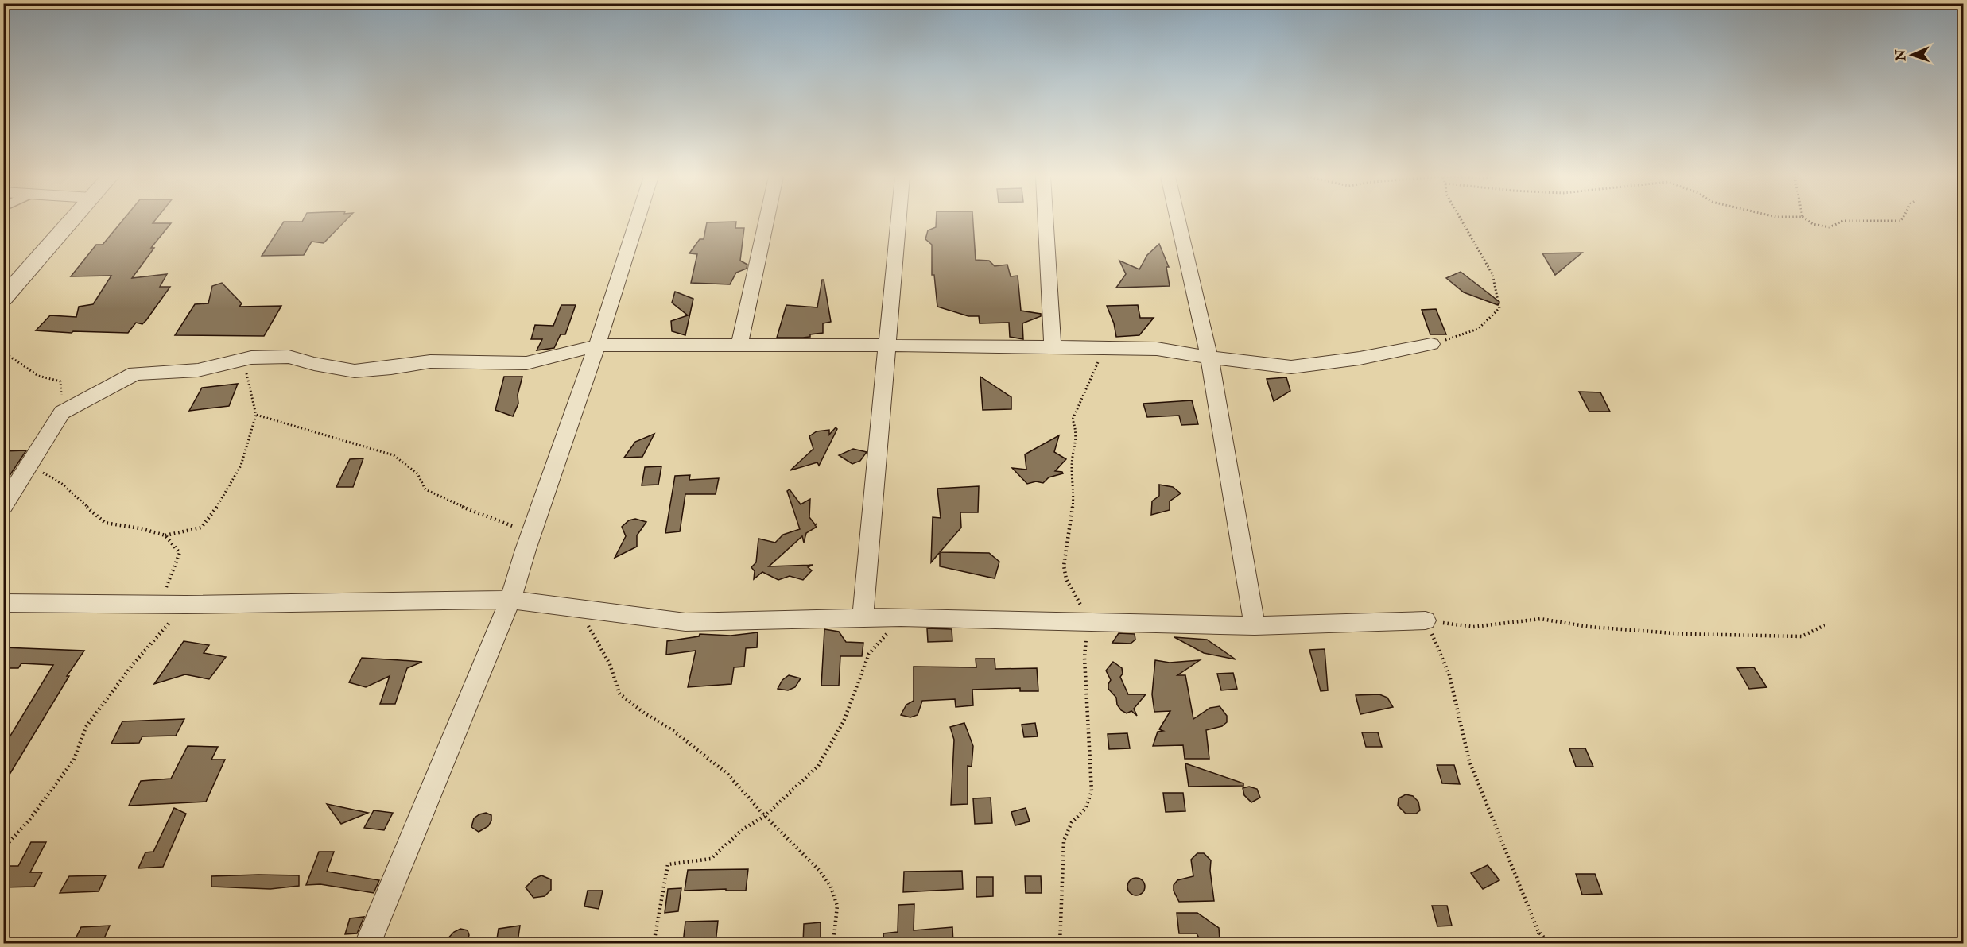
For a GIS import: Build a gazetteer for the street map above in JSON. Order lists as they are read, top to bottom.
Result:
{
  "north": "left"
}
